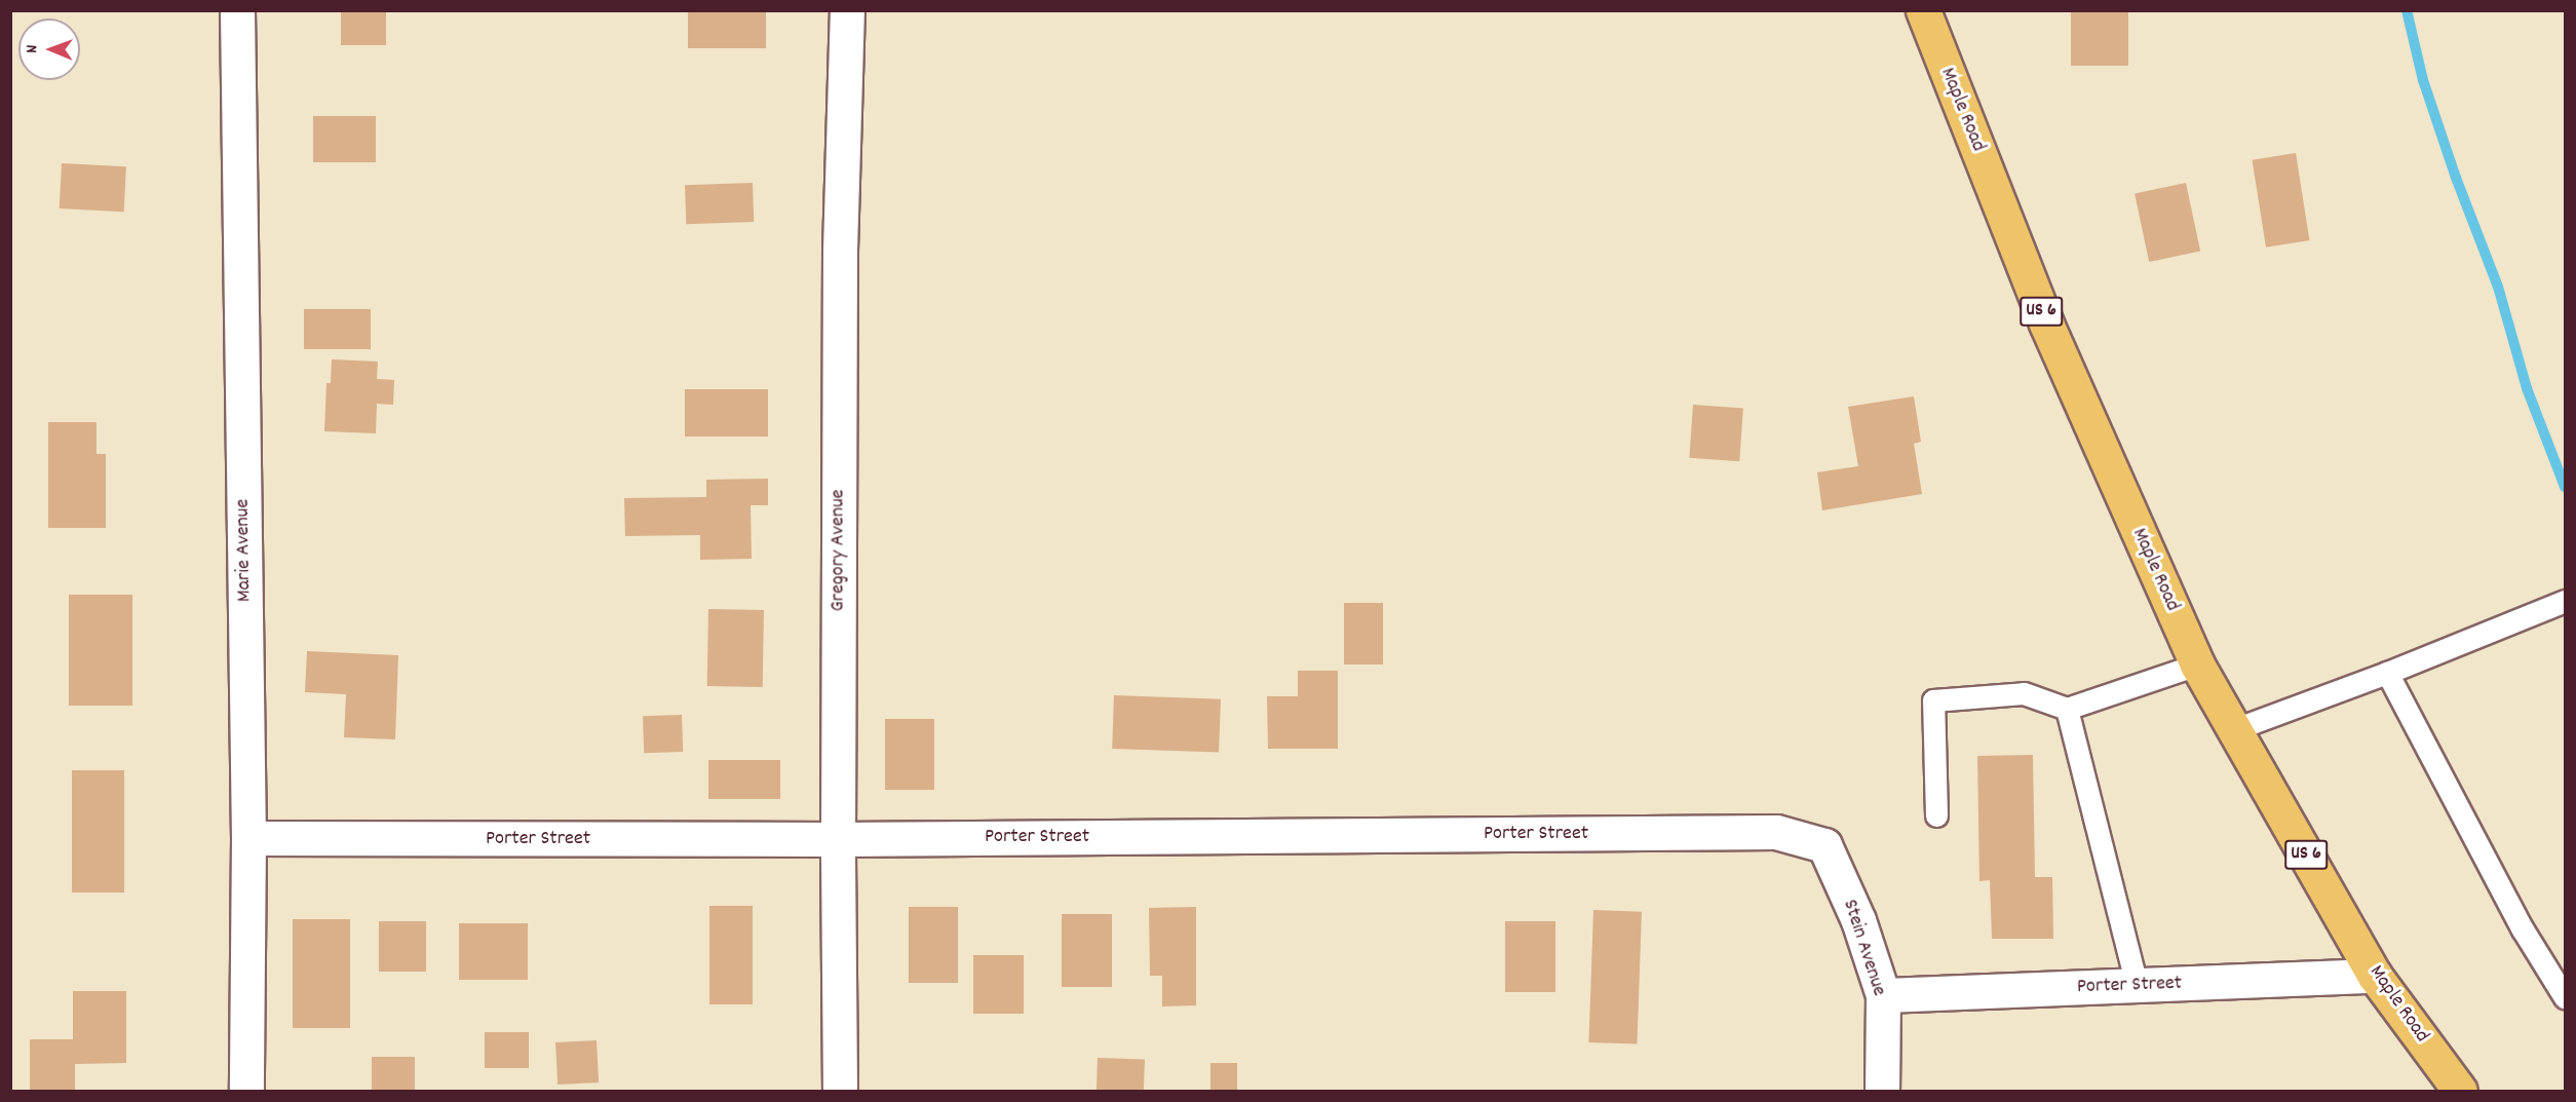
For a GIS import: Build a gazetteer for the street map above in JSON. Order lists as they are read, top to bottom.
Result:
{
  "streets": {
    "main road": ["Maple Road", "US 6"],
    "street": [
      "Marie Avenue",
      "Gregory Avenue",
      "Porter Street",
      "Stein Avenue"
    ]
  },
  "crossings": [
    ["Maple Road", "Porter Street"],
    ["Marie Avenue", "Porter Street"],
    ["Gregory Avenue", "Porter Street"],
    ["Porter Street", "Stein Avenue"]
  ],
  "north": "left"
}
